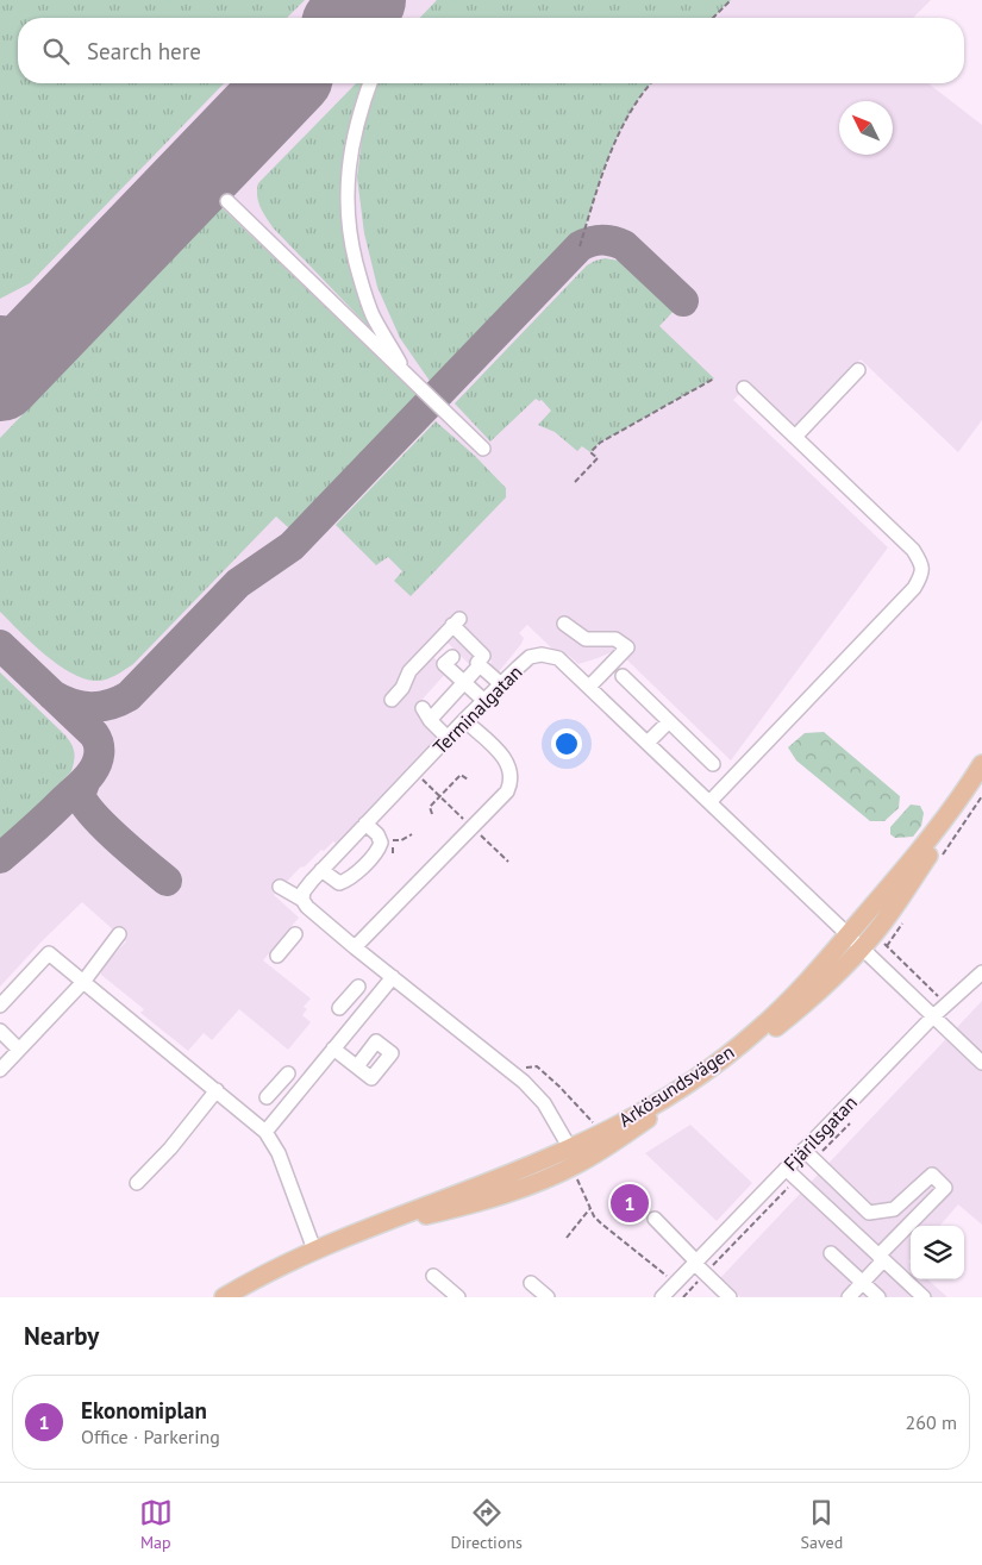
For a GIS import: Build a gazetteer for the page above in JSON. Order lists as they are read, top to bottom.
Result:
{
  "streets": {
    "main road": ["Arkösundsvägen"],
    "street": ["Terminalgatan", "Fjärilsgatan"]
  },
  "crossings": [
    ["Terminalgatan", "Arkösundsvägen"],
    ["Terminalgatan", "Fjärilsgatan"]
  ],
  "north": "top left",
  "page": {
    "search": "Search here",
    "pins": "1",
    "heading": "Nearby",
    "list": [
      {
        "mark": "1",
        "name": "Ekonomiplan",
        "note": "Office · Parkering",
        "value": "260 m"
      }
    ],
    "nav": ["Map", "Directions", "Saved"]
  }
}
